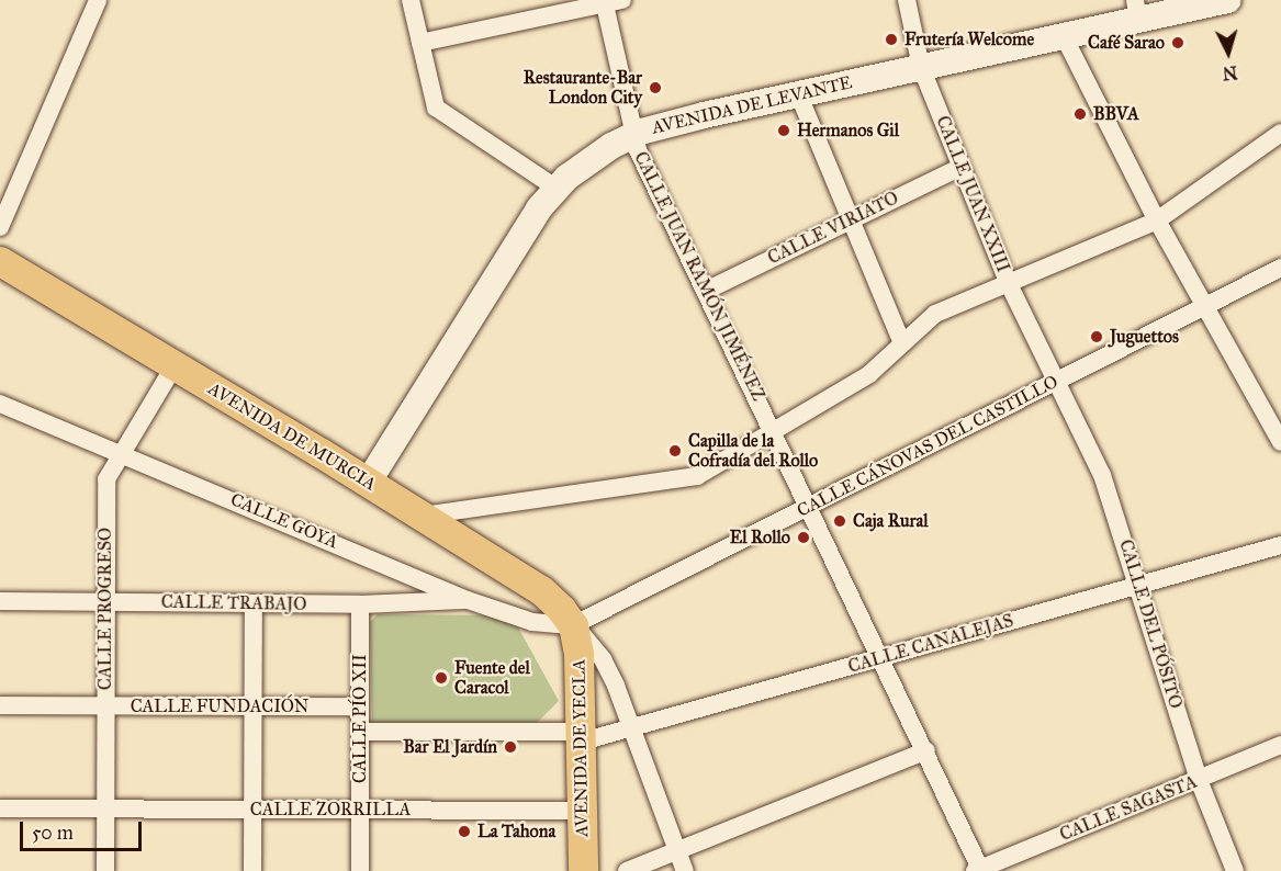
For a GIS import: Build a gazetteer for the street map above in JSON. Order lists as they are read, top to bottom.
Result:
{
  "streets": {
    "main road": ["AVENIDA DE LEVANTE", "AVENIDA DE MURCIA", "AVENIDA DE YECLA"],
    "street": [
      "CALLE JUAN XXIII",
      "CALLE VIRIATO",
      "CALLE JUAN RAMÓN JIMÉNEZ",
      "CALLE CÁNOVAS DEL CASTILLO",
      "CALLE GOYA",
      "CALLE TRABAJO",
      "CALLE PROGRESO",
      "CALLE DEL PÓSITO",
      "CALLE CANALEJAS",
      "CALLE FUNDACIÓN",
      "CALLE PÍO XII",
      "CALLE SAGASTA",
      "CALLE ZORRILLA"
    ]
  },
  "crossings": [
    ["AVENIDA DE LEVANTE", "CALLE JUAN XXIII"],
    ["AVENIDA DE LEVANTE", "CALLE JUAN RAMÓN JIMÉNEZ"],
    ["AVENIDA DE LEVANTE", "AVENIDA DE MURCIA"],
    ["CALLE JUAN XXIII", "CALLE VIRIATO"],
    ["CALLE JUAN XXIII", "CALLE CÁNOVAS DEL CASTILLO"],
    ["CALLE JUAN XXIII", "CALLE DEL PÓSITO"],
    ["CALLE VIRIATO", "CALLE JUAN RAMÓN JIMÉNEZ"],
    ["CALLE JUAN RAMÓN JIMÉNEZ", "CALLE CÁNOVAS DEL CASTILLO"],
    ["CALLE JUAN RAMÓN JIMÉNEZ", "CALLE CANALEJAS"],
    ["CALLE JUAN RAMÓN JIMÉNEZ", "CALLE SAGASTA"],
    ["AVENIDA DE MURCIA", "CALLE CÁNOVAS DEL CASTILLO"],
    ["AVENIDA DE MURCIA", "CALLE GOYA"],
    ["AVENIDA DE MURCIA", "CALLE PROGRESO"],
    ["AVENIDA DE MURCIA", "AVENIDA DE YECLA"],
    ["CALLE CÁNOVAS DEL CASTILLO", "CALLE GOYA"],
    ["CALLE CÁNOVAS DEL CASTILLO", "CALLE DEL PÓSITO"],
    ["CALLE CÁNOVAS DEL CASTILLO", "AVENIDA DE YECLA"],
    ["CALLE GOYA", "CALLE TRABAJO"],
    ["CALLE GOYA", "CALLE PROGRESO"],
    ["CALLE GOYA", "AVENIDA DE YECLA"],
    ["CALLE TRABAJO", "CALLE PROGRESO"],
    ["CALLE TRABAJO", "CALLE PÍO XII"],
    ["CALLE PROGRESO", "CALLE FUNDACIÓN"],
    ["CALLE PROGRESO", "CALLE ZORRILLA"],
    ["CALLE DEL PÓSITO", "CALLE CANALEJAS"],
    ["CALLE DEL PÓSITO", "CALLE SAGASTA"],
    ["CALLE CANALEJAS", "CALLE PÍO XII"],
    ["CALLE CANALEJAS", "AVENIDA DE YECLA"],
    ["CALLE FUNDACIÓN", "CALLE PÍO XII"],
    ["CALLE PÍO XII", "CALLE ZORRILLA"],
    ["AVENIDA DE YECLA", "CALLE ZORRILLA"]
  ],
  "places": [
    "Frutería Welcome",
    "Café Sarao",
    "Restaurante-Bar London City",
    "BBVA",
    "Hermanos Gil",
    "Juguettos",
    "Capilla de la Cofradía del Rollo",
    "Caja Rural",
    "El Rollo",
    "Fuente del Caracol",
    "Bar El Jardín",
    "La Tahona"
  ],
  "scale_bar": "50 m",
  "north": "bottom"
}
